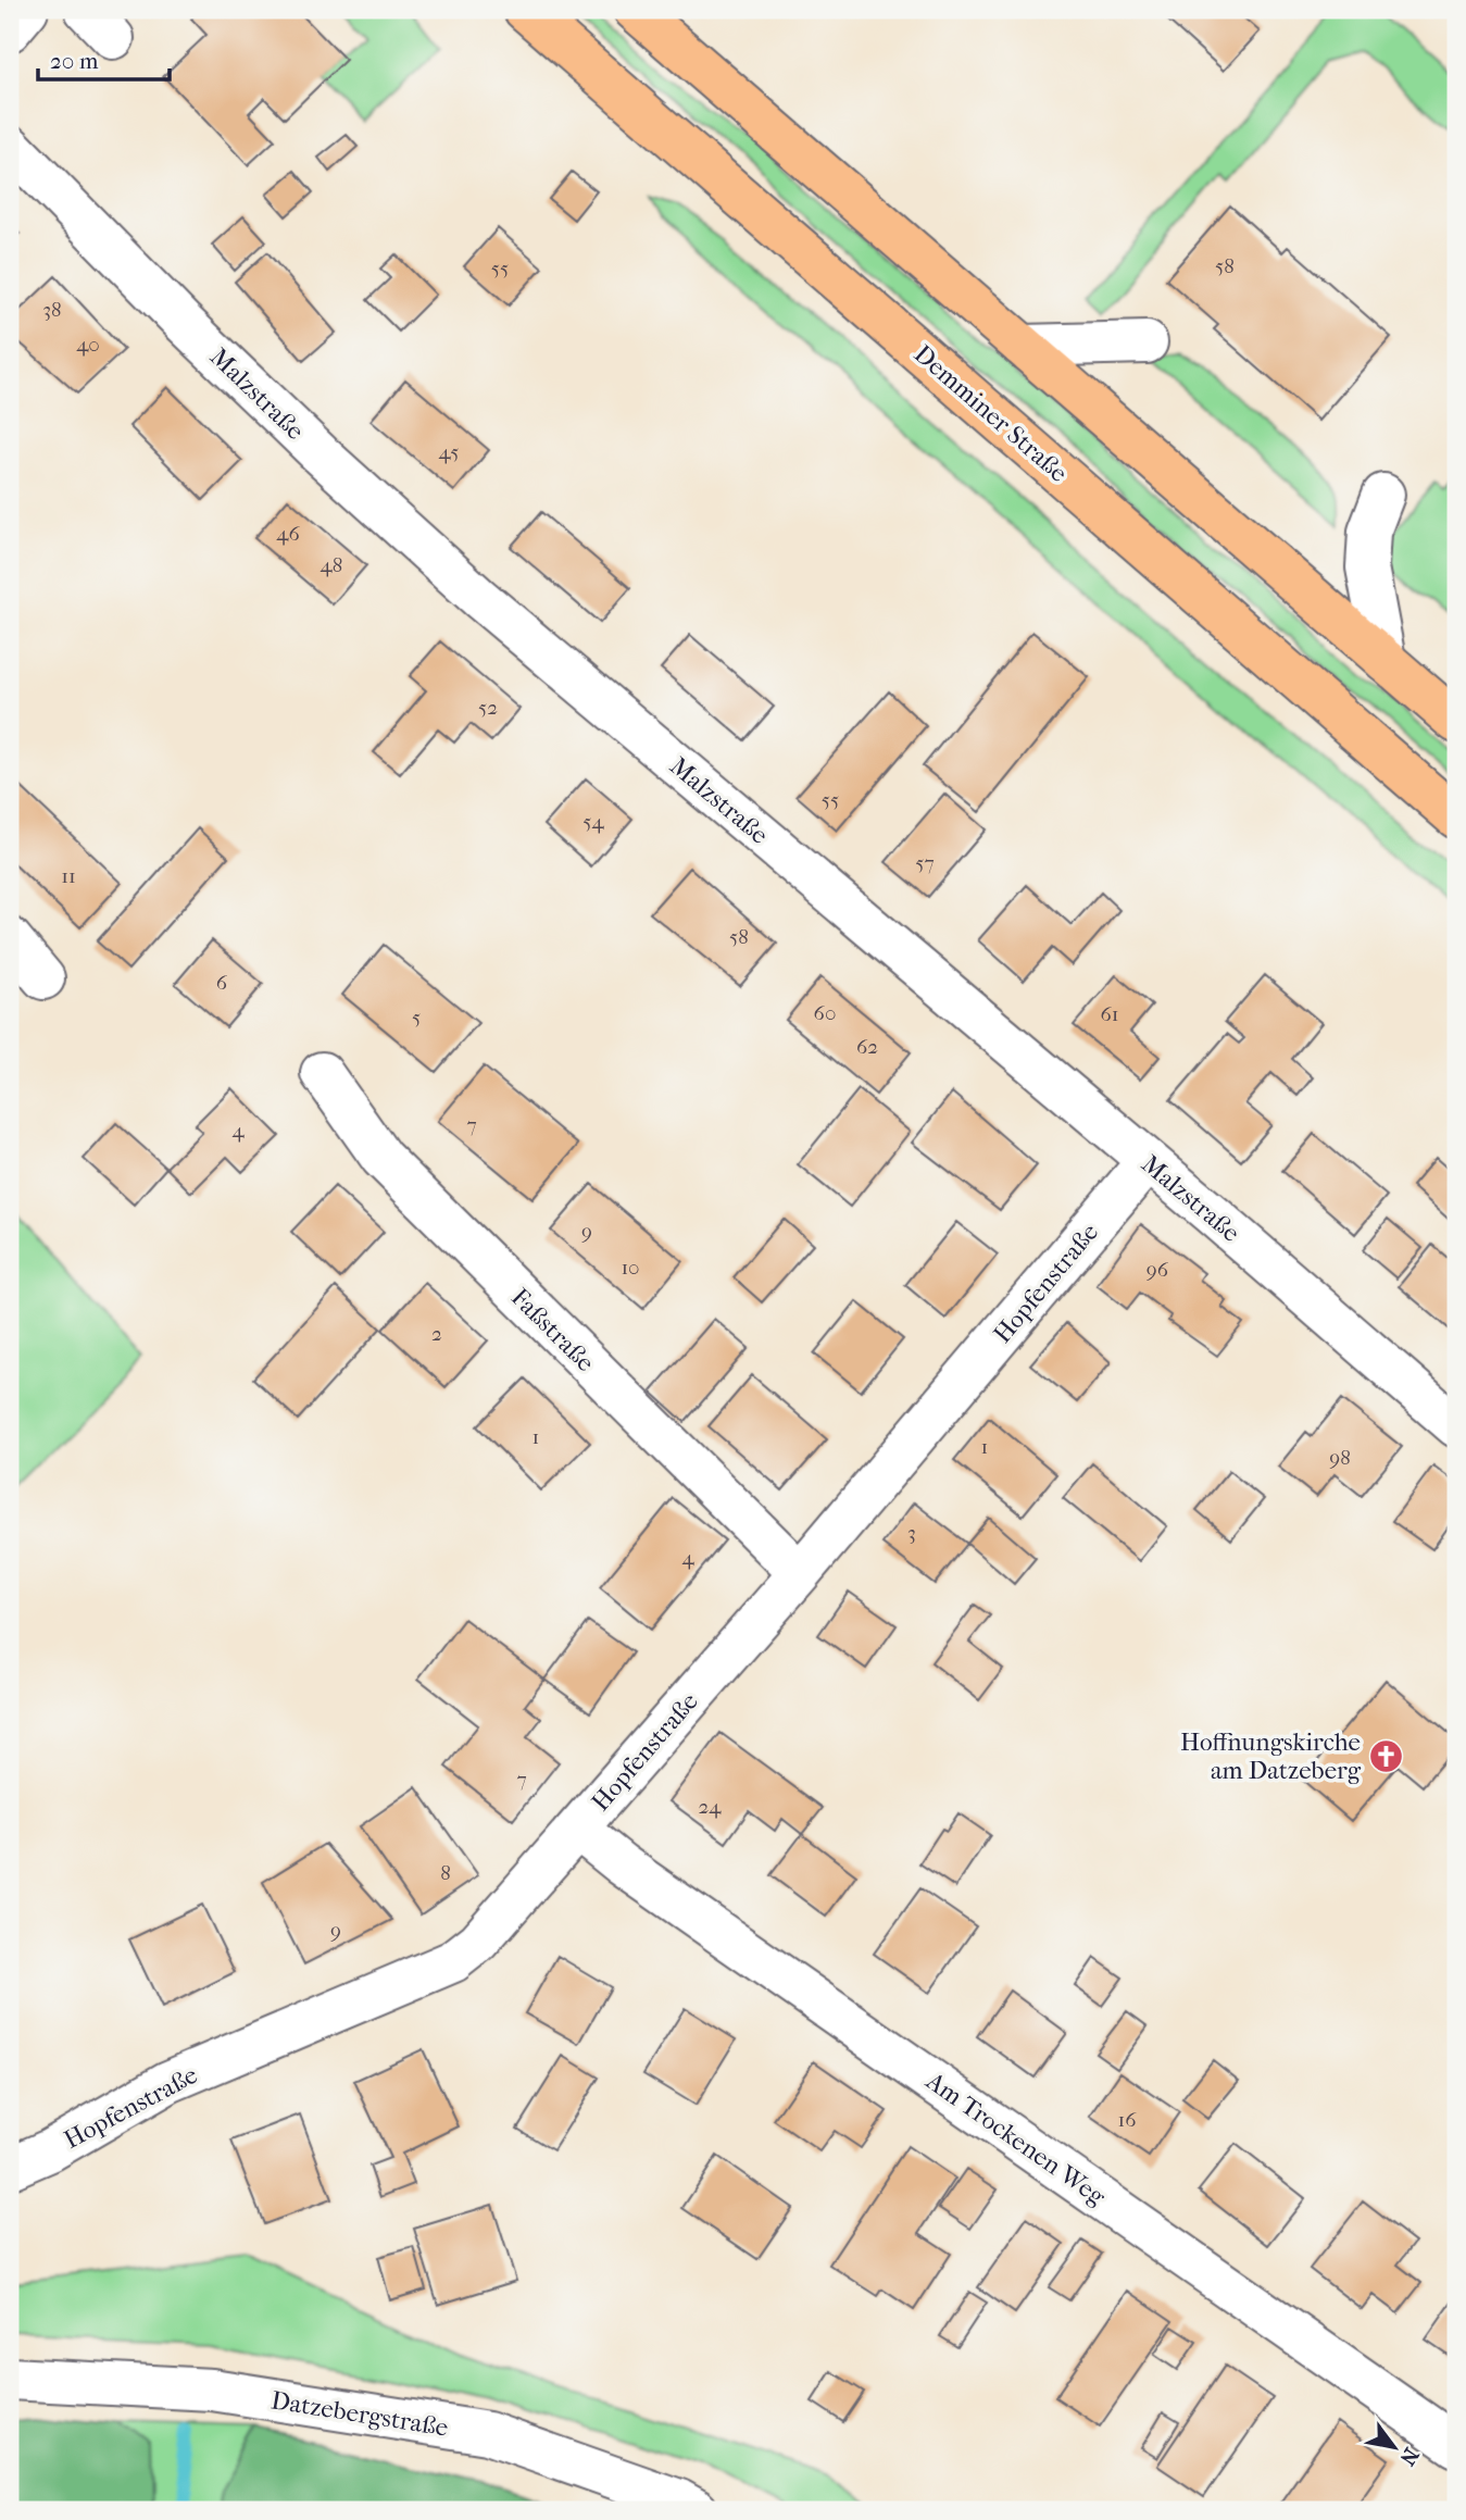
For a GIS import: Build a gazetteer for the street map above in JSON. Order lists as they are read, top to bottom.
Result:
{
  "streets": {
    "main road": ["Demminer Straße"],
    "street": [
      "Malzstraße",
      "Hopfenstraße",
      "Faßstraße",
      "Am Trockenen Weg",
      "Datzebergstraße"
    ]
  },
  "crossings": [
    ["Malzstraße", "Hopfenstraße"],
    ["Hopfenstraße", "Faßstraße"],
    ["Hopfenstraße", "Am Trockenen Weg"]
  ],
  "places": {
    "church": ["Hoffnungskirche am Datzeberg"]
  },
  "house_numbers": [
    "58",
    "55",
    "38",
    "40",
    "45",
    "46",
    "48",
    "52",
    "55",
    "54",
    "57",
    "11",
    "58",
    "6",
    "60",
    "61",
    "5",
    "62",
    "7",
    "4",
    "9",
    "10",
    "96",
    "2",
    "1",
    "1",
    "98",
    "3",
    "4",
    "7",
    "24",
    "8",
    "9",
    "16"
  ],
  "scale_bar": "20 m",
  "north": "bottom right"
}
